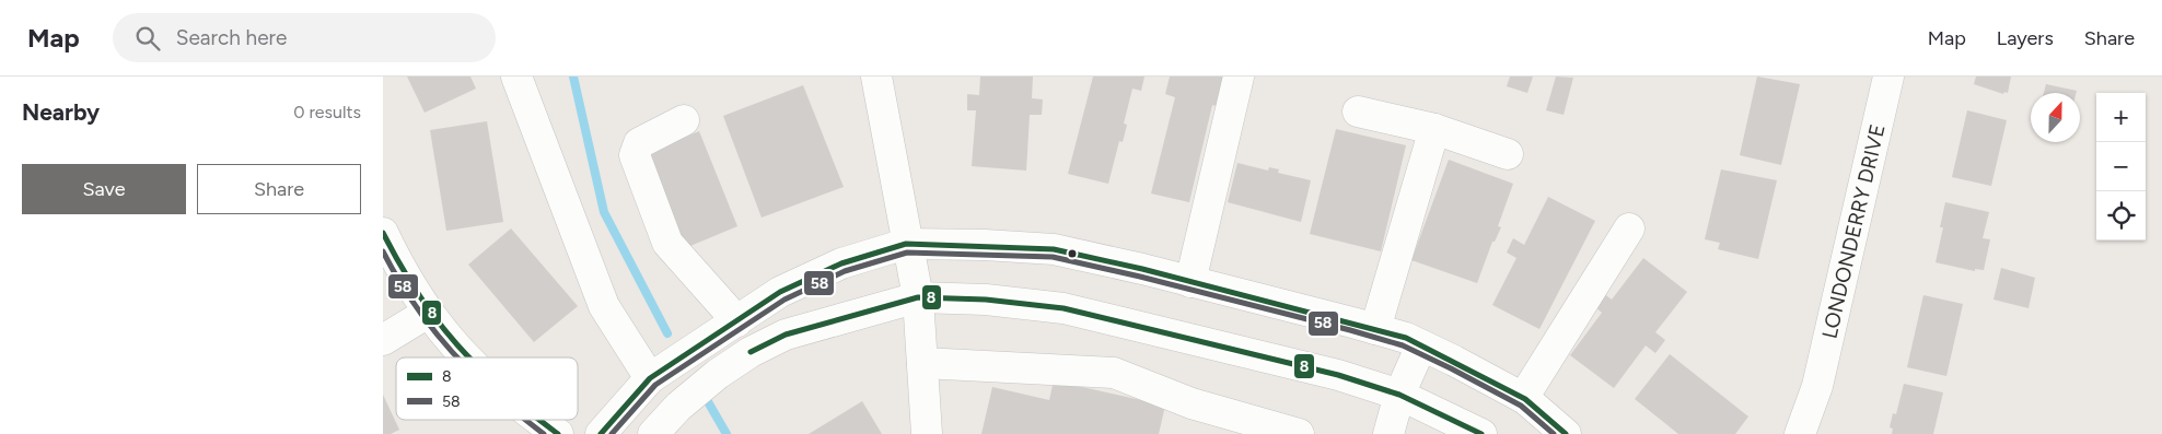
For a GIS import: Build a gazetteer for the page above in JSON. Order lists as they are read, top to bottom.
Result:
{
  "streets": {
    "street": ["LONDONDERRY DRIVE"]
  },
  "lines": ["transit line 8", "transit line 58"],
  "legend": ["8", "58"],
  "north": "top",
  "page": {
    "header": "Map",
    "search": "Search here",
    "nav": ["Map", "Layers", "Share"],
    "heading": ["Nearby", "0 results"],
    "map_buttons": ["+", "−"],
    "buttons": ["Save", "Share"]
  }
}
